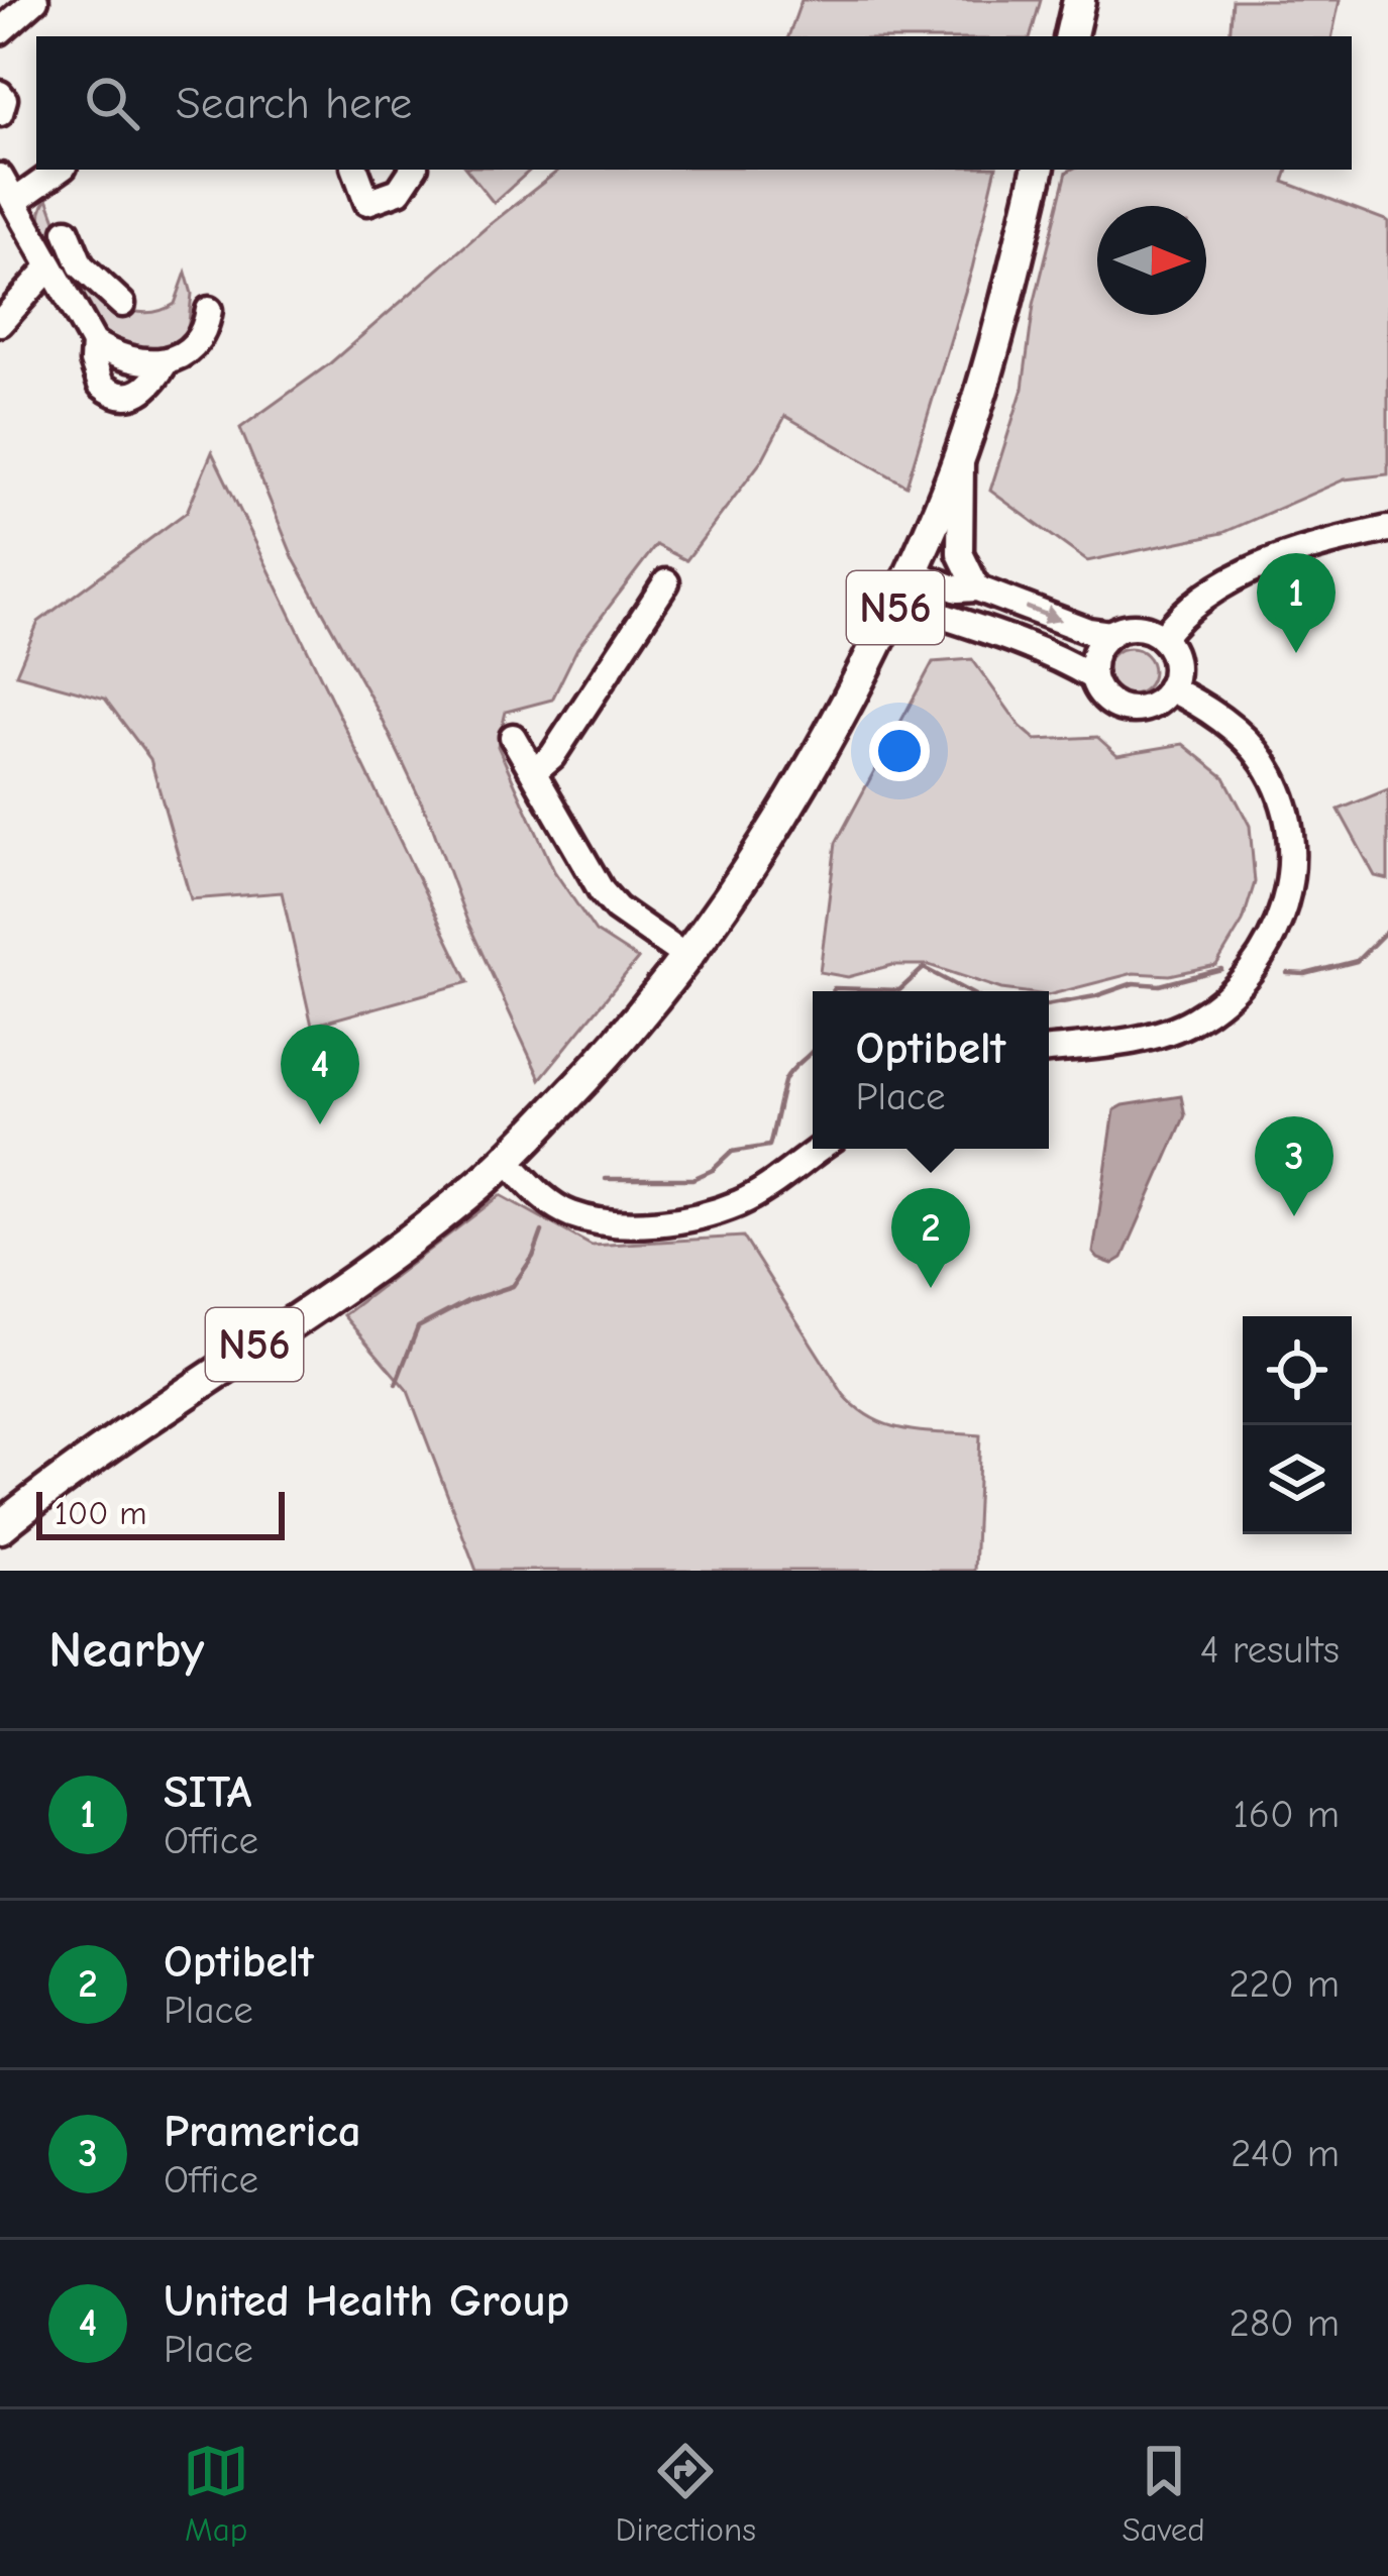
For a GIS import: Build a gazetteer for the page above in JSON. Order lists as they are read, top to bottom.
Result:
{
  "streets": {
    "main road": ["N56"]
  },
  "scale_bar": "100 m",
  "north": "right",
  "page": {
    "search": "Search here",
    "pins": [
      "1",
      "4",
      "3",
      "2"
    ],
    "popup": ["Optibelt", "Place"],
    "scale": "100 m",
    "heading": ["Nearby", "4 results"],
    "list": [
      {
        "mark": "1",
        "name": "SITA",
        "note": "Office",
        "value": "160 m"
      },
      {
        "mark": "2",
        "name": "Optibelt",
        "note": "Place",
        "value": "220 m"
      },
      {
        "mark": "3",
        "name": "Pramerica",
        "note": "Office",
        "value": "240 m"
      },
      {
        "mark": "4",
        "name": "United Health Group",
        "note": "Place",
        "value": "280 m"
      }
    ],
    "nav": ["Map", "Directions", "Saved"]
  }
}
